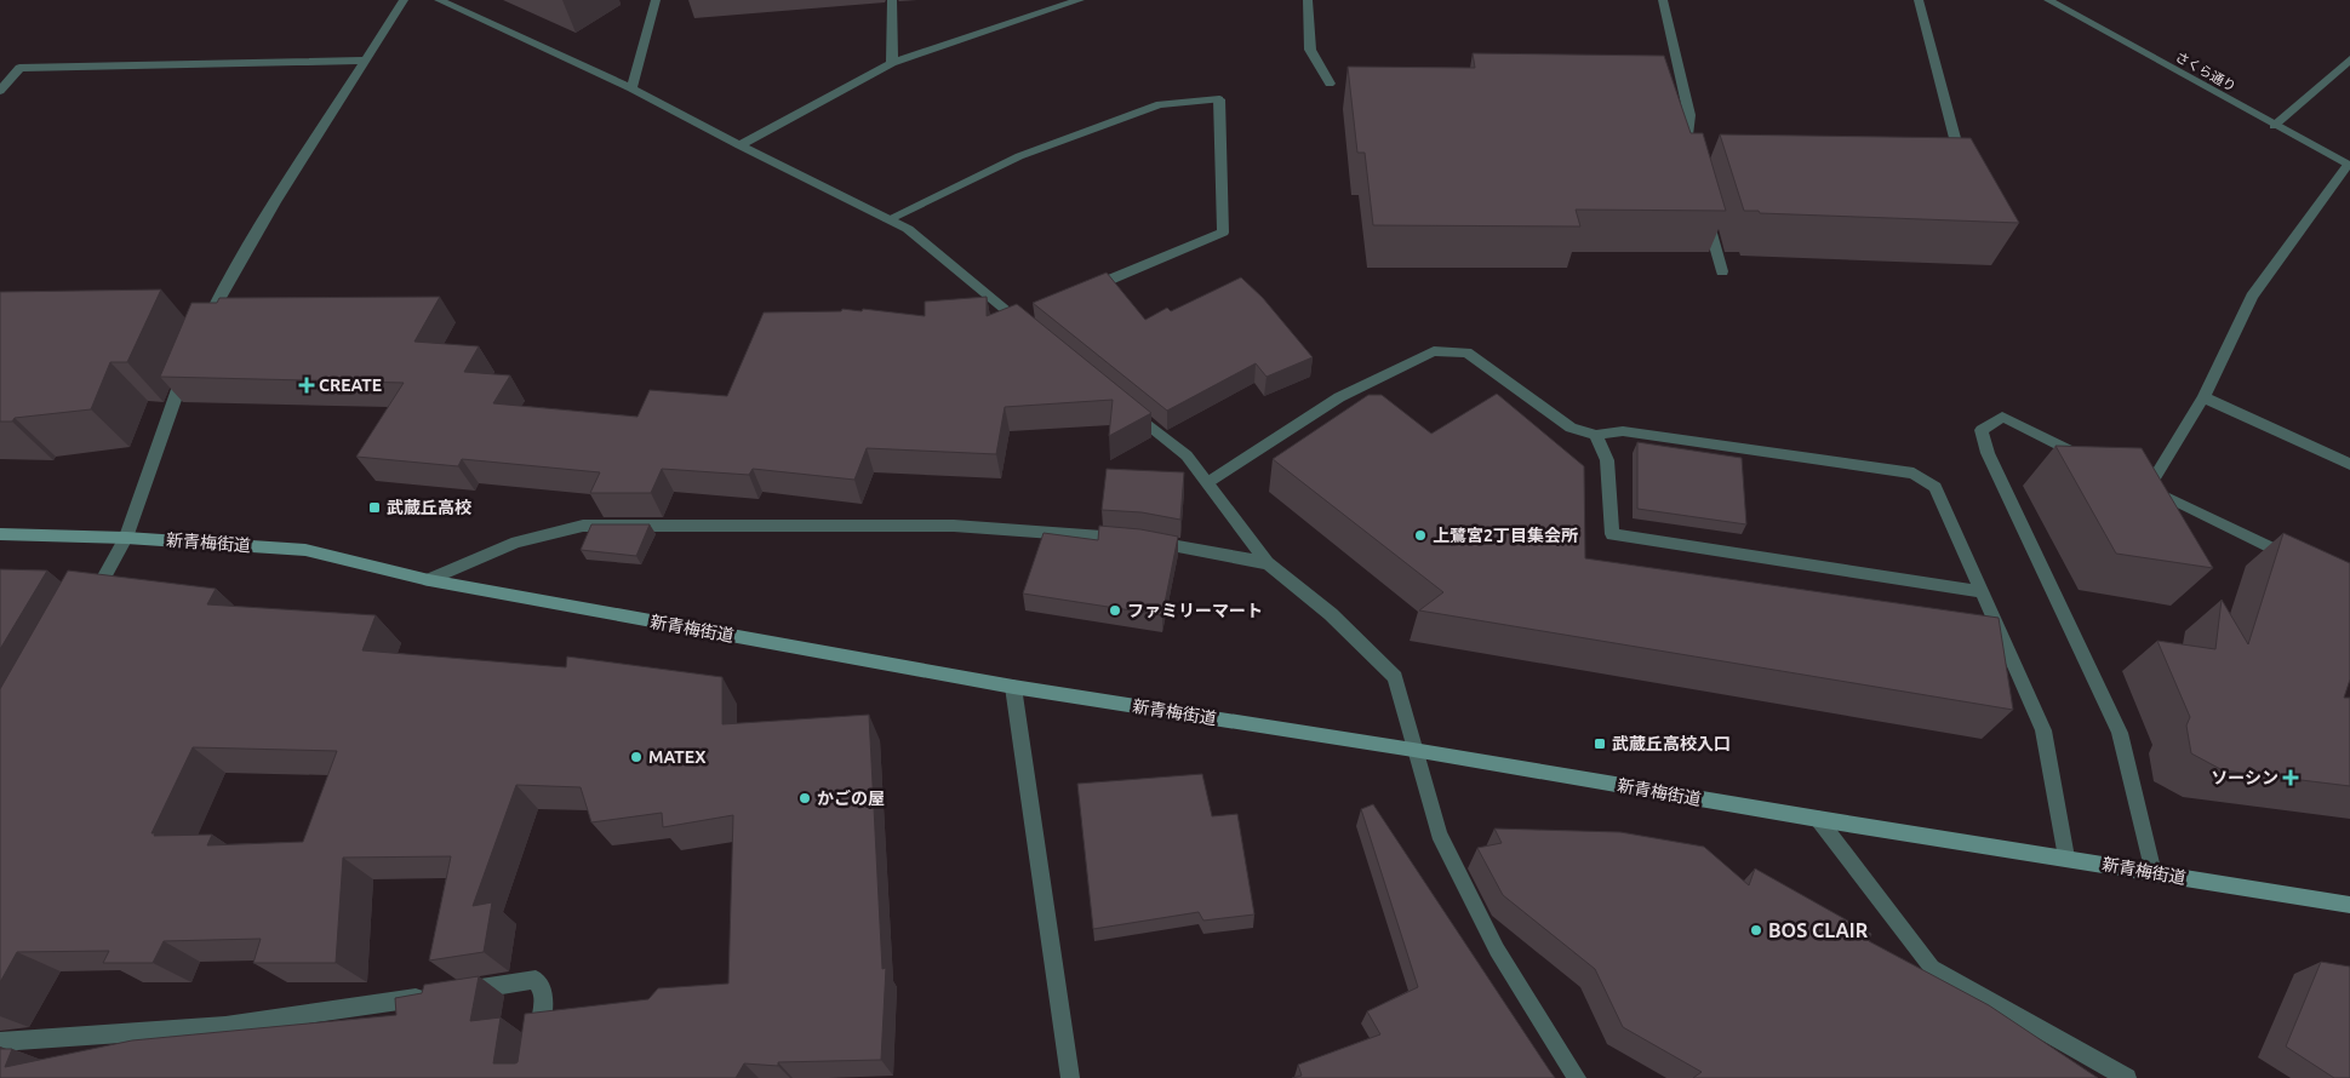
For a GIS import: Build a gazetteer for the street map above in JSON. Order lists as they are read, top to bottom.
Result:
{
  "streets": {
    "main road": ["新青梅街道"],
    "street": ["さくら通り"]
  },
  "places": {
    "health": ["CREATE", "ソーシン"],
    "transit": ["武蔵丘高校", "武蔵丘高校入口"],
    "other": [
      "上鷺宮2丁目集会所",
      "ファミリーマート",
      "MATEX",
      "かごの屋",
      "BOS CLAIR"
    ]
  }
}
